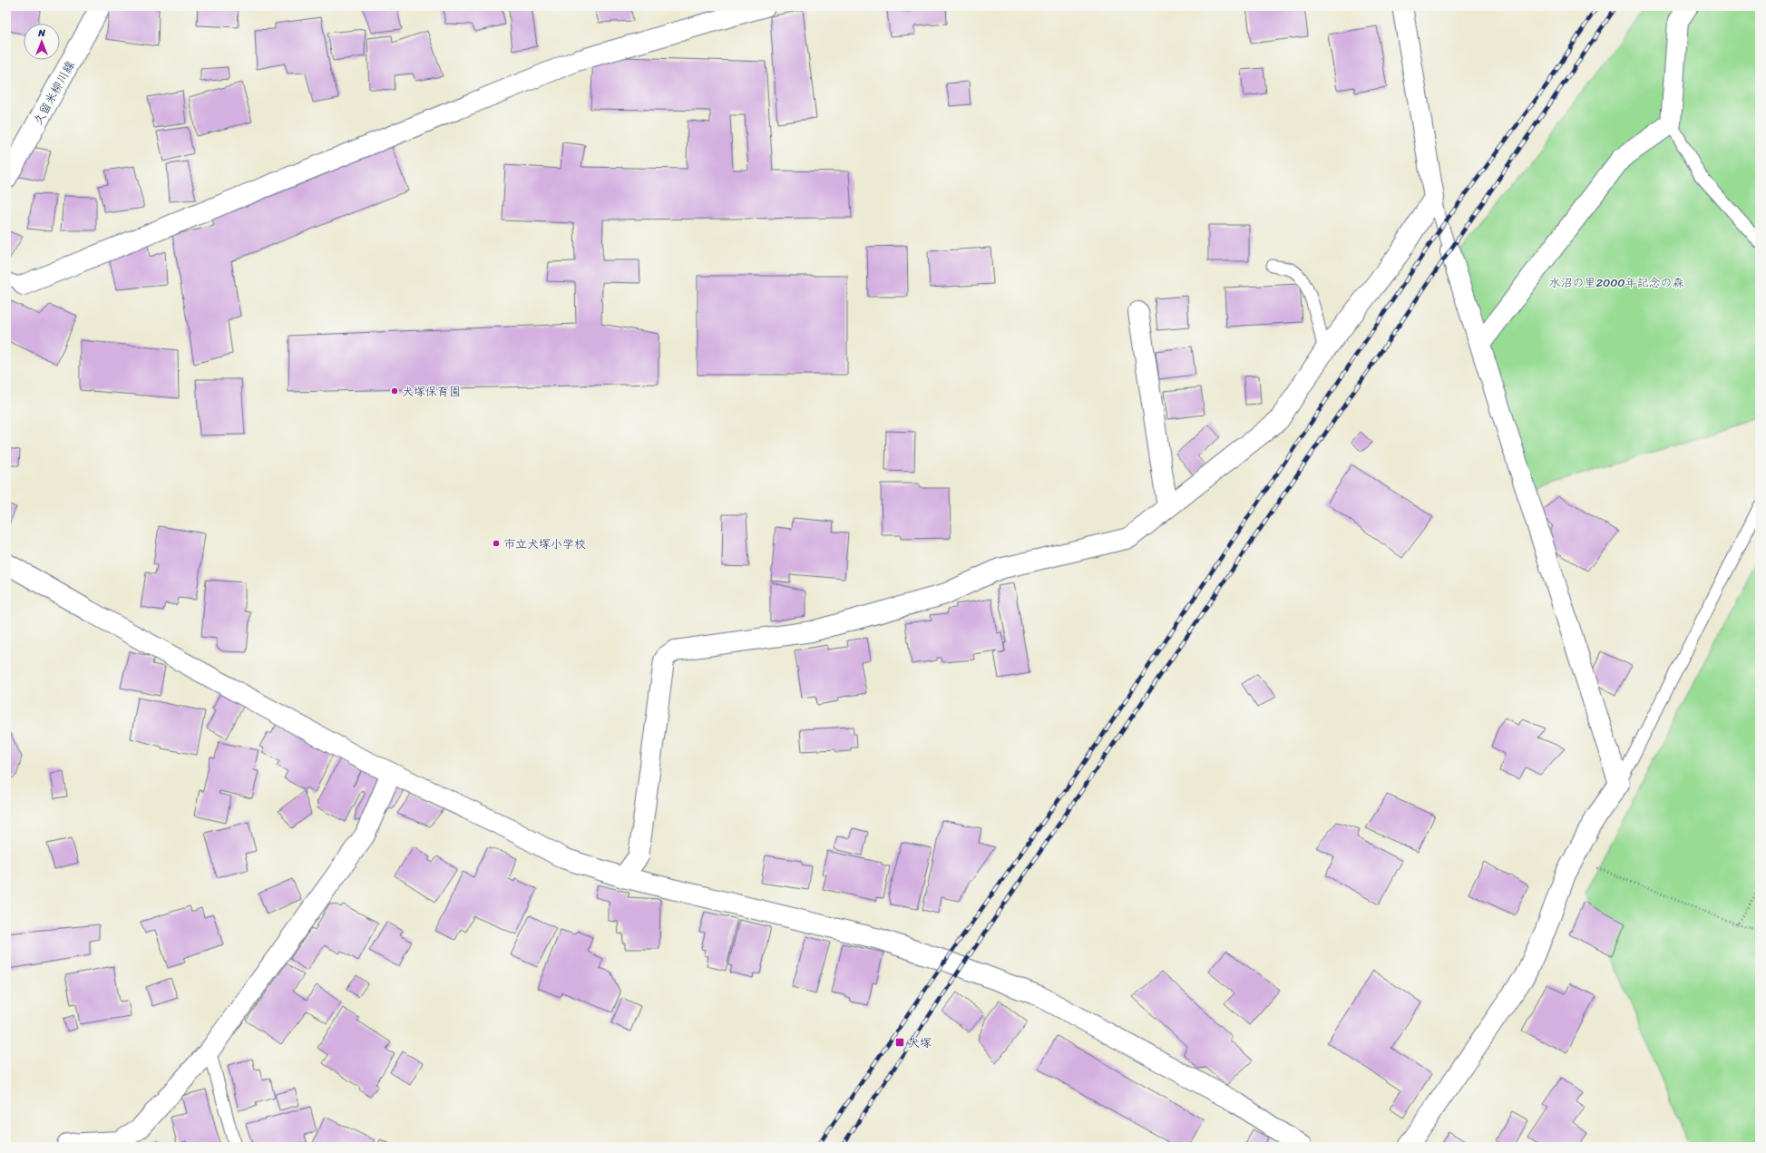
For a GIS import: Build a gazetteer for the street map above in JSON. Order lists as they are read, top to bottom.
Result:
{
  "streets": {
    "street": ["久留米柳川線"]
  },
  "parks": ["水沼の里2000年記念の森"],
  "places": {
    "other": ["犬塚保育園", "市立犬塚小学校"],
    "transit": ["犬塚"]
  },
  "north": "top"
}
